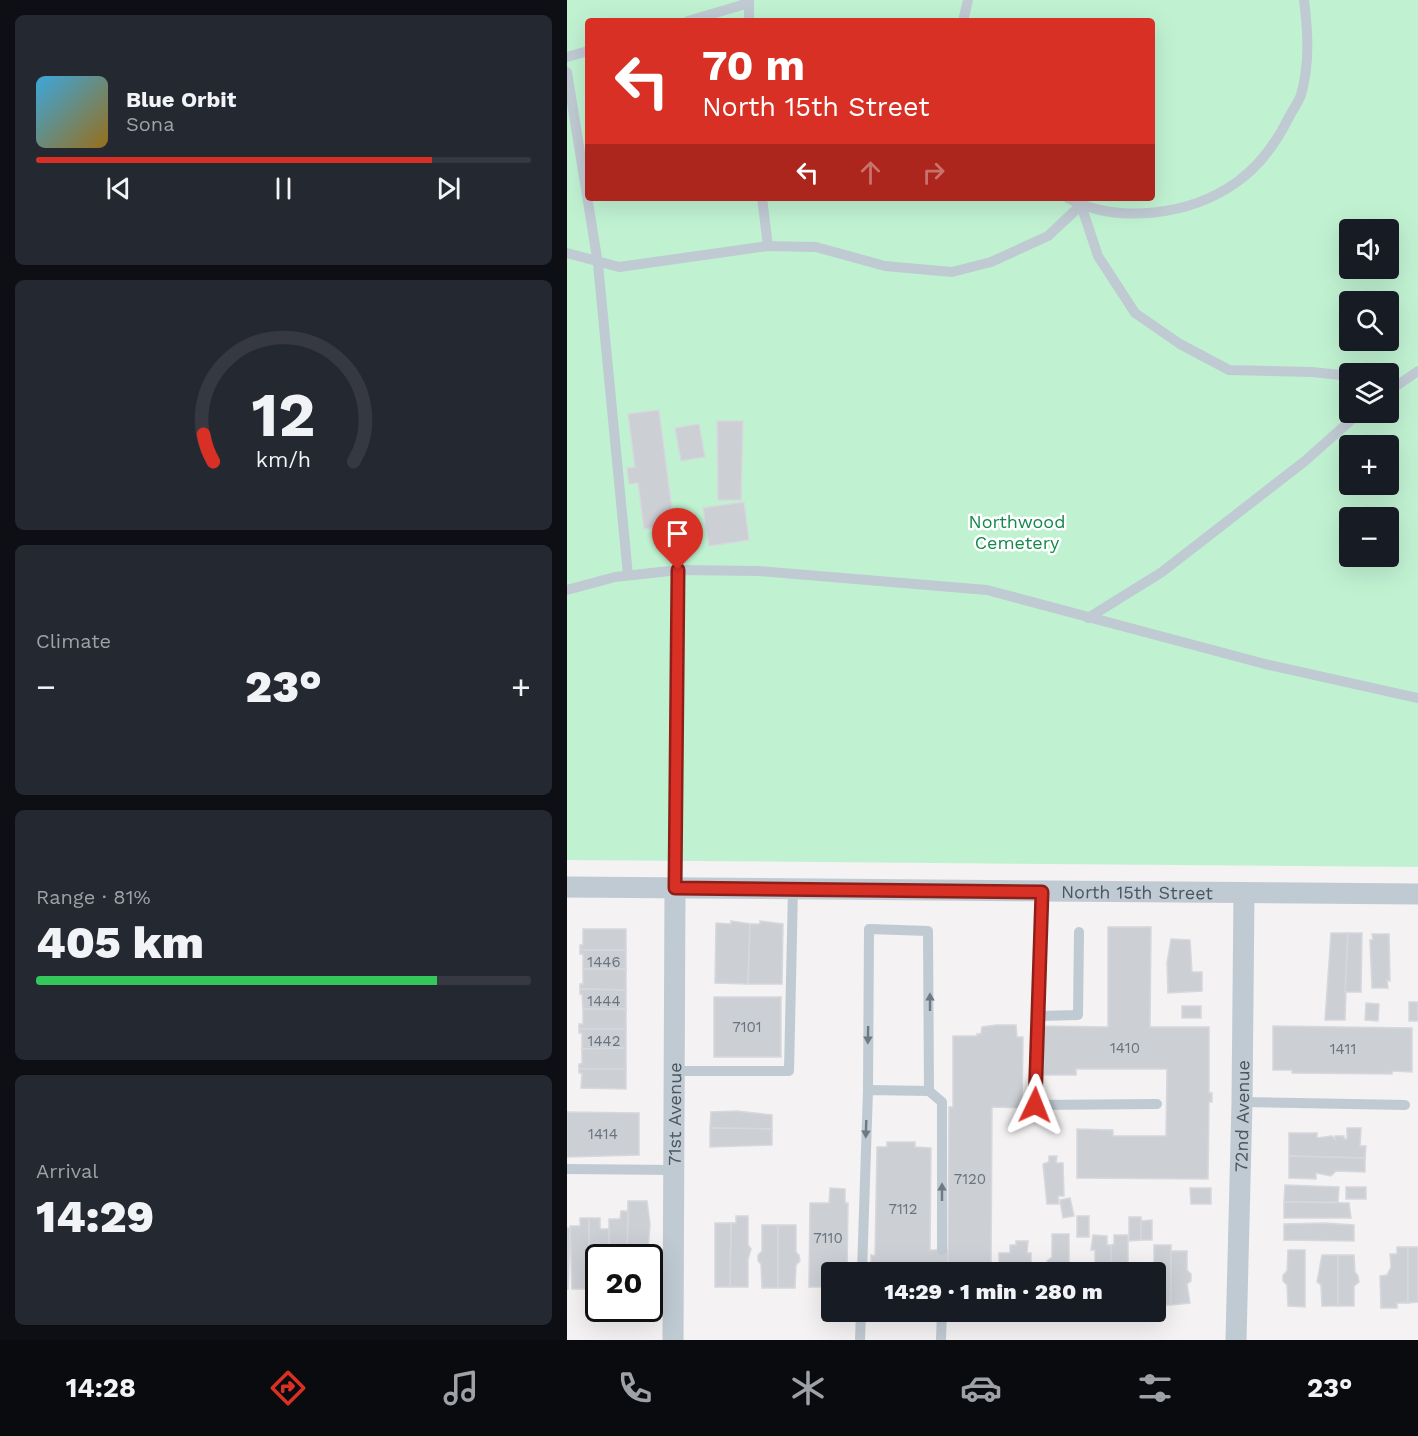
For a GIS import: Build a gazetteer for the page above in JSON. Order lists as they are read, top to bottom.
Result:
{
  "streets": {
    "street": ["North 15th Street", "71st Avenue", "72nd Avenue"]
  },
  "crossings": [
    ["North 15th Street", "71st Avenue"],
    ["North 15th Street", "72nd Avenue"]
  ],
  "parks": ["Northwood Cemetery"],
  "house_numbers": [
    "1446",
    "1444",
    "7101",
    "1442",
    "1410",
    "1411",
    "1414",
    "7120",
    "7112",
    "7110"
  ],
  "page": {
    "turn": ["70 m", "North 15th Street"],
    "song": ["Blue Orbit", "Sona"],
    "map_buttons": ["+", "−"],
    "tile": [
      "Climate",
      ["Range · 81%", "405 km"],
      ["Arrival", "14:29"]
    ],
    "heat": ["−", "23°", "+"],
    "limit": "20",
    "trip": "14:29 · 1 min · 280 m",
    "tabs": ["14:28", "23°"],
    "gauge": ["12", "km/h"]
  }
}
